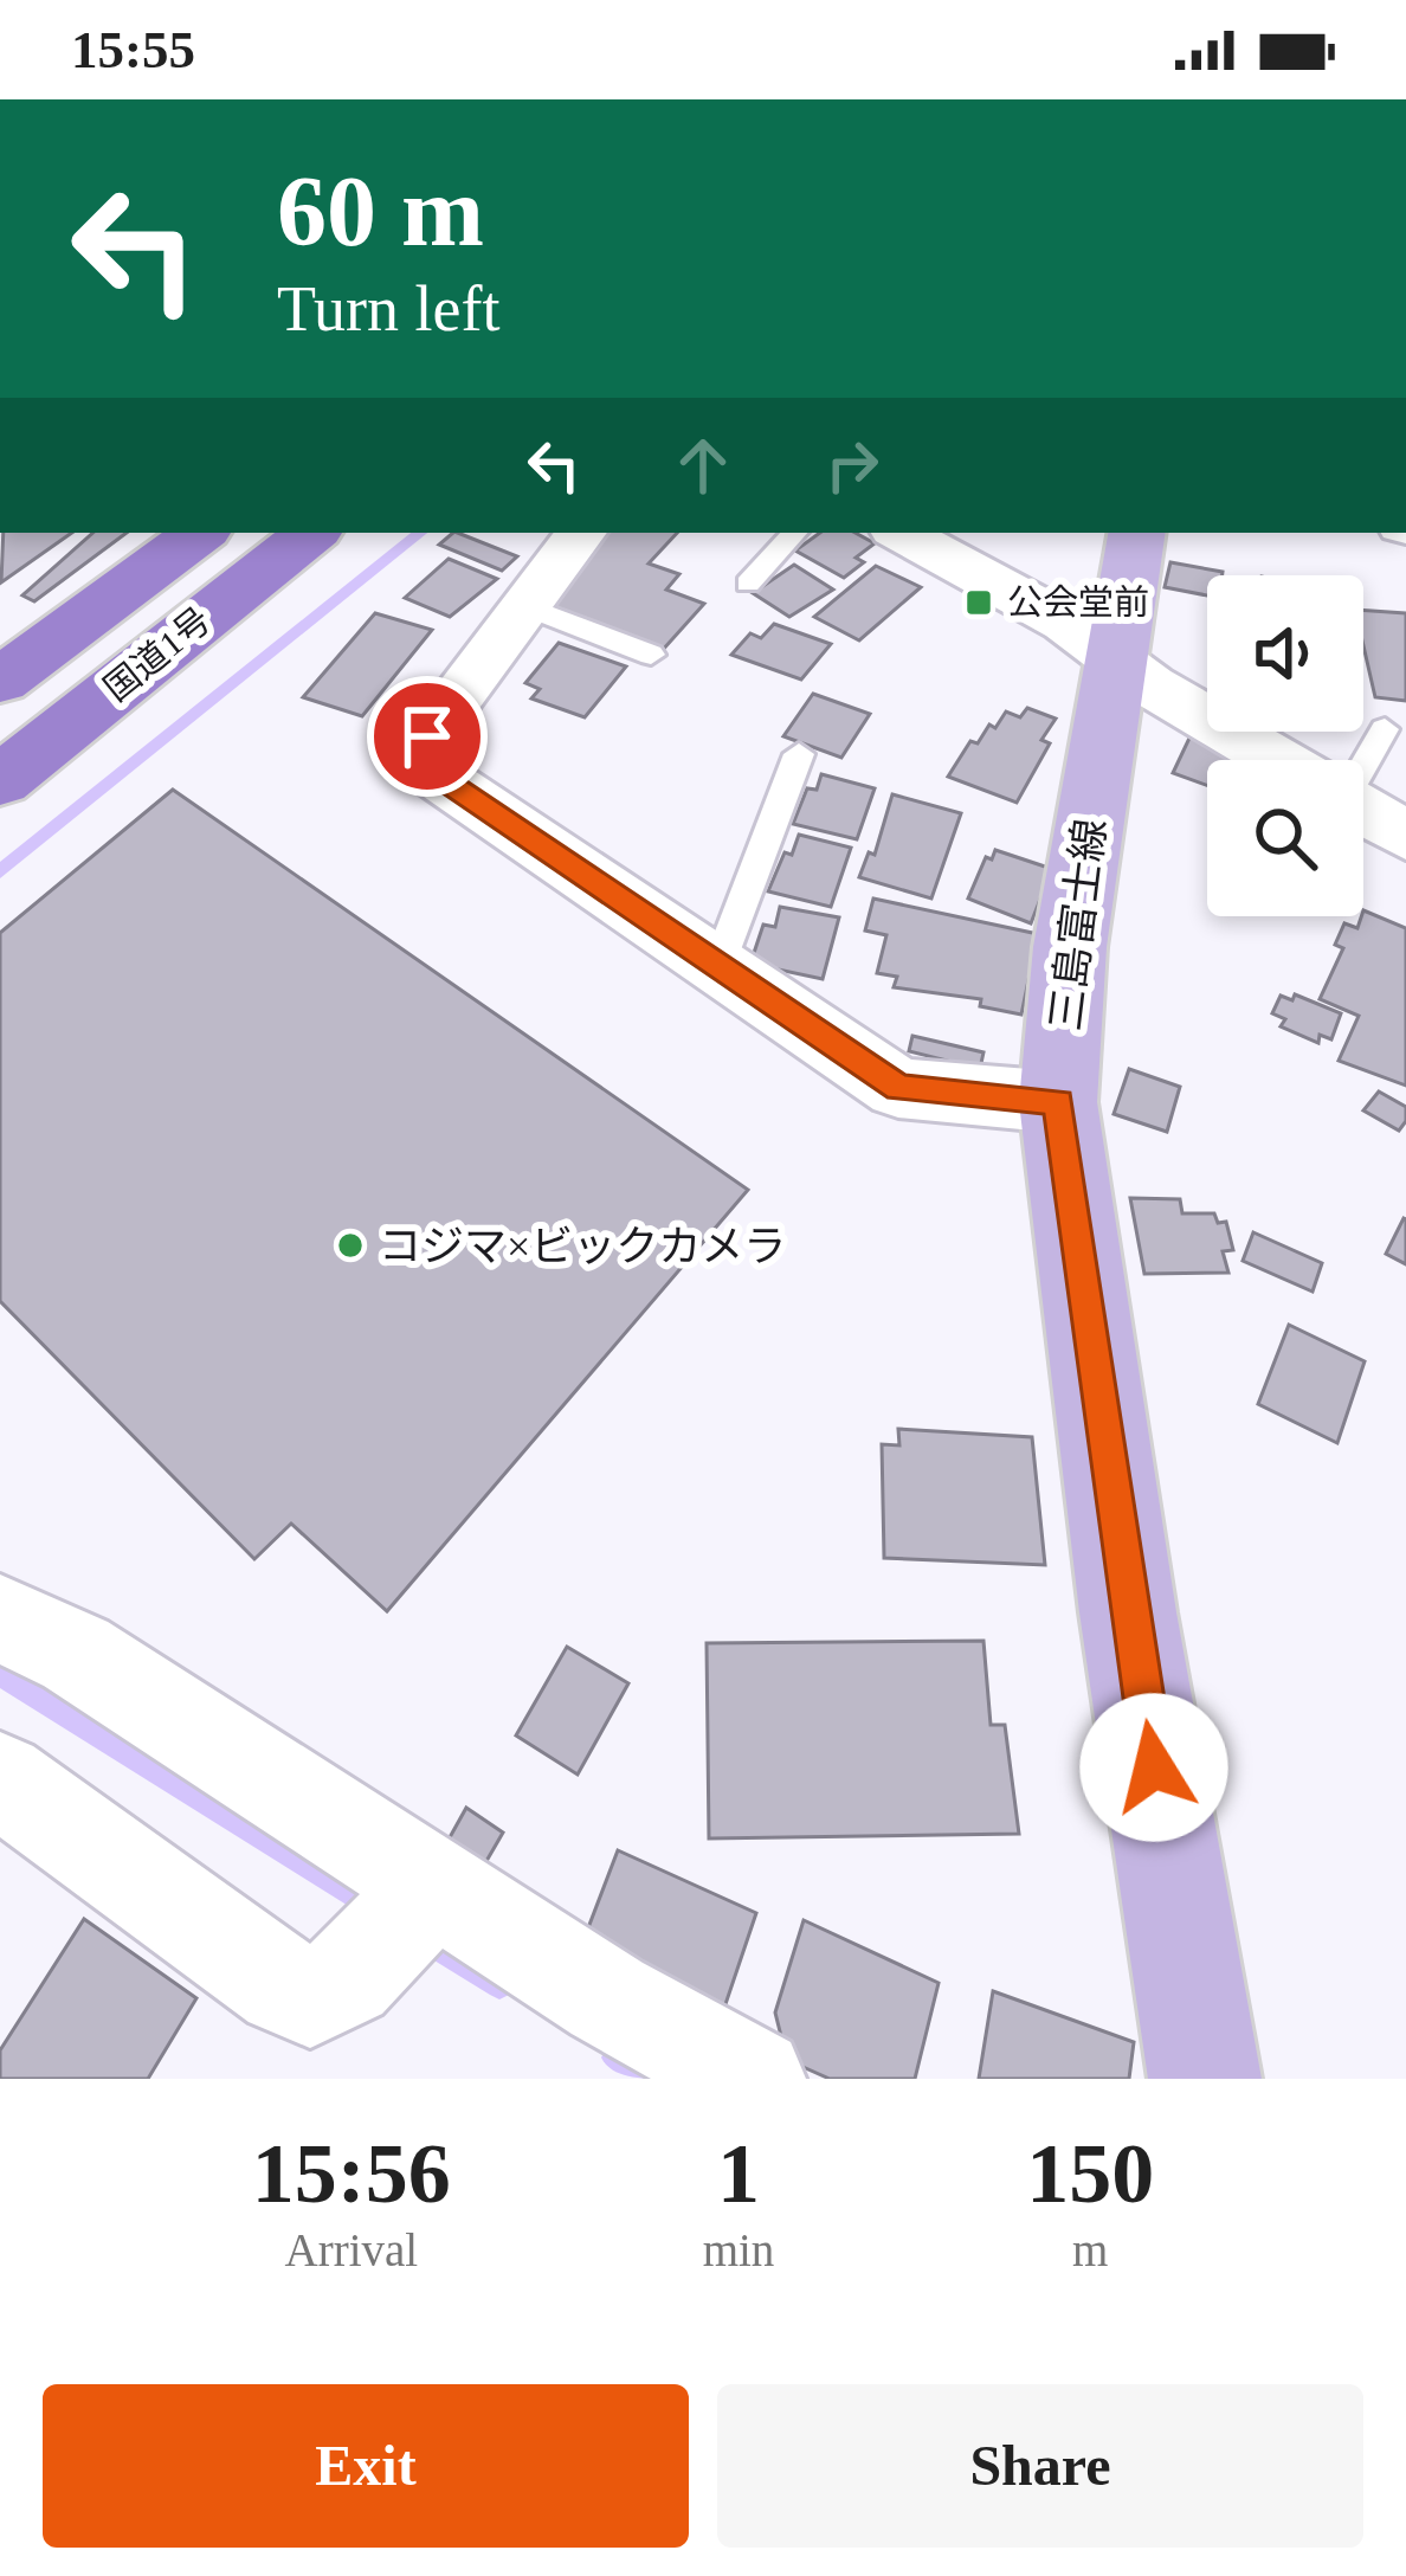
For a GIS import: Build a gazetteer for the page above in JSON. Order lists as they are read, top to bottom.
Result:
{
  "streets": {
    "highway": ["国道1号"],
    "main road": ["三島富士線"]
  },
  "places": {
    "transit": ["公会堂前"],
    "other": ["コジマ×ビックカメラ"]
  },
  "page": {
    "status": "15:55",
    "turn": ["60 m", "Turn left"],
    "eta": [
      "15:56",
      "Arrival",
      "1",
      "min",
      "150",
      "m"
    ],
    "buttons": ["Exit", "Share"]
  }
}
